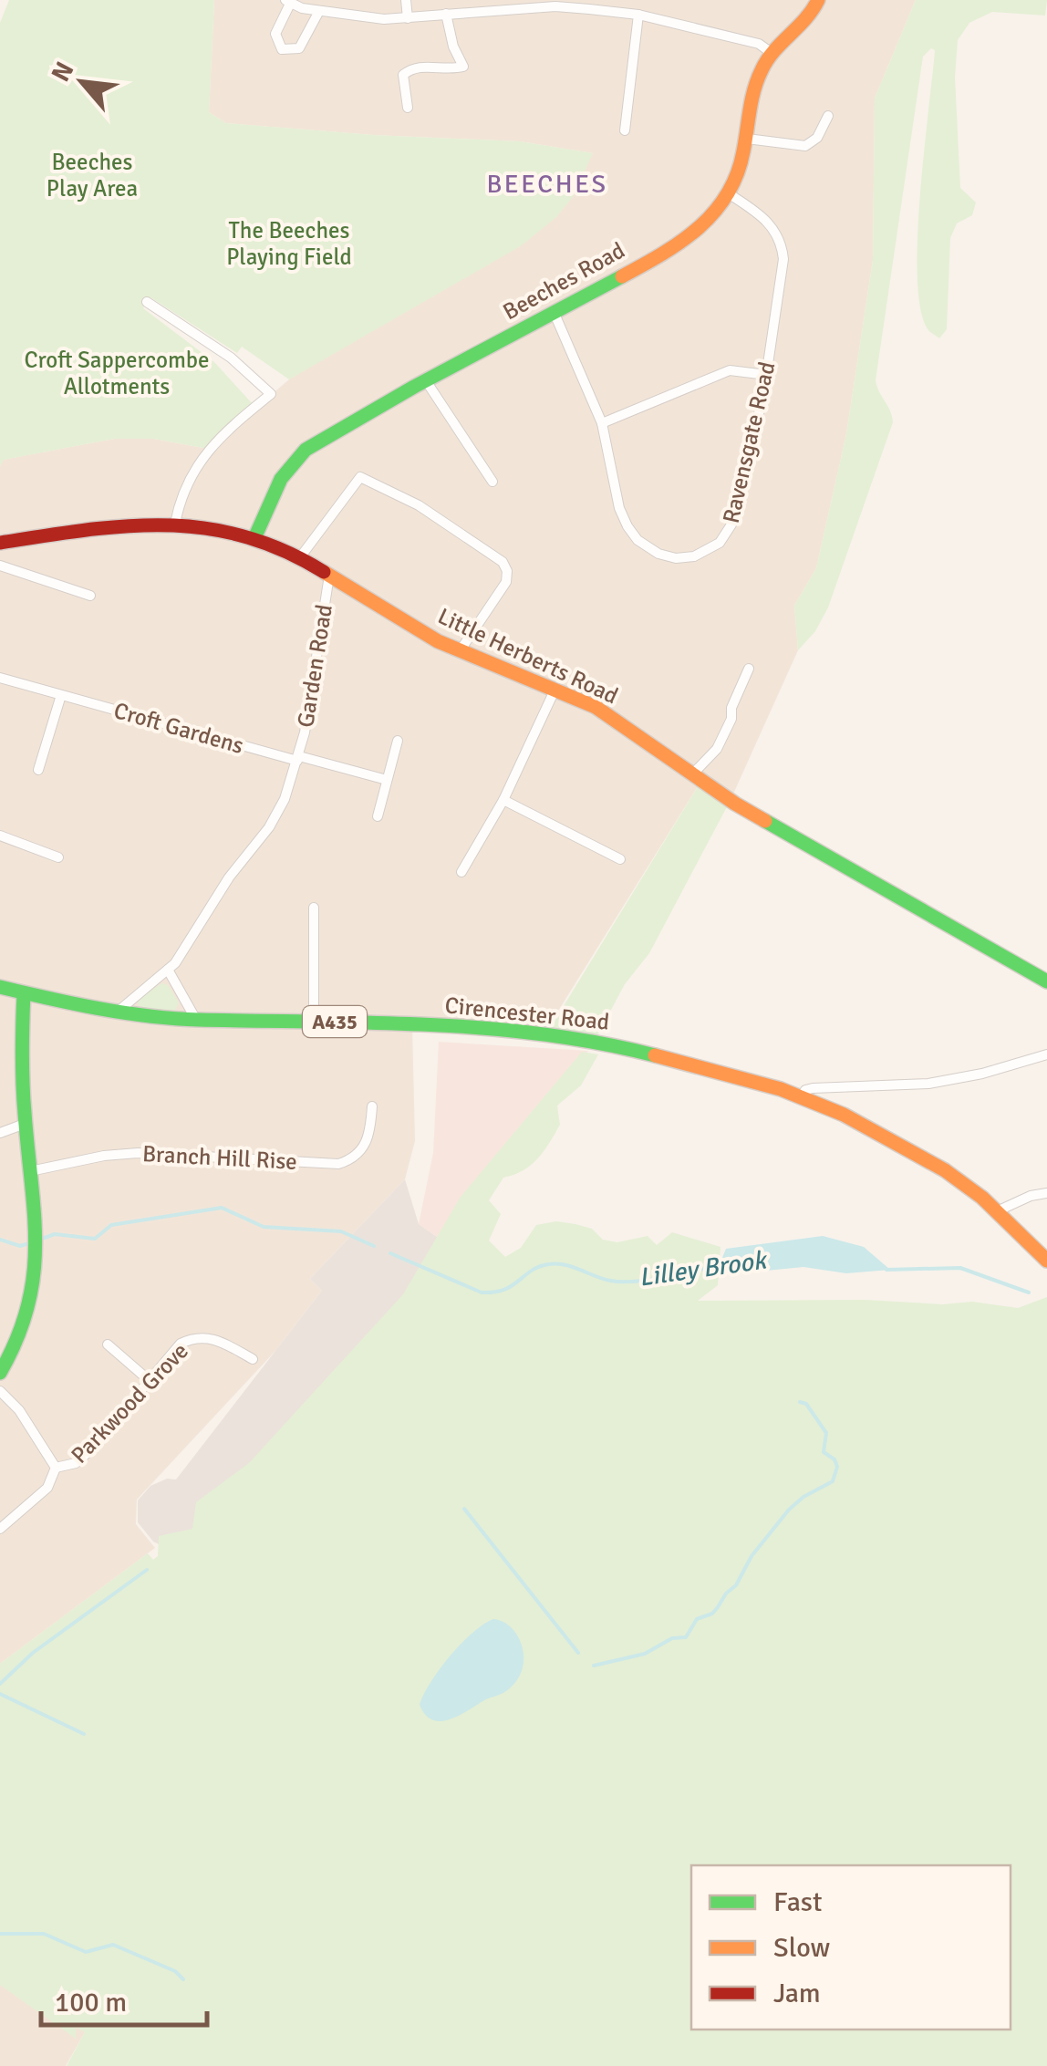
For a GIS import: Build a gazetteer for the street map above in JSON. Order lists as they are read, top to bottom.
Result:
{
  "streets": {
    "street": [
      "Beeches Road",
      "Ravensgate Road",
      "Little Herberts Road",
      "Garden Road",
      "Croft Gardens",
      "Cirencester Road",
      "A435",
      "Branch Hill Rise",
      "Parkwood Grove"
    ]
  },
  "crossings": [
    ["Beeches Road", "Ravensgate Road"],
    ["Beeches Road", "Little Herberts Road"],
    ["Little Herberts Road", "Garden Road"],
    ["Garden Road", "Croft Gardens"],
    ["Garden Road", "Cirencester Road"]
  ],
  "districts": ["BEECHES"],
  "water": ["Lilley Brook"],
  "parks": ["Beeches Play Area", "The Beeches Playing Field", "Croft Sappercombe Allotments"],
  "legend": ["Fast", "Slow", "Jam"],
  "scale_bar": "100 m",
  "north": "top left"
}
